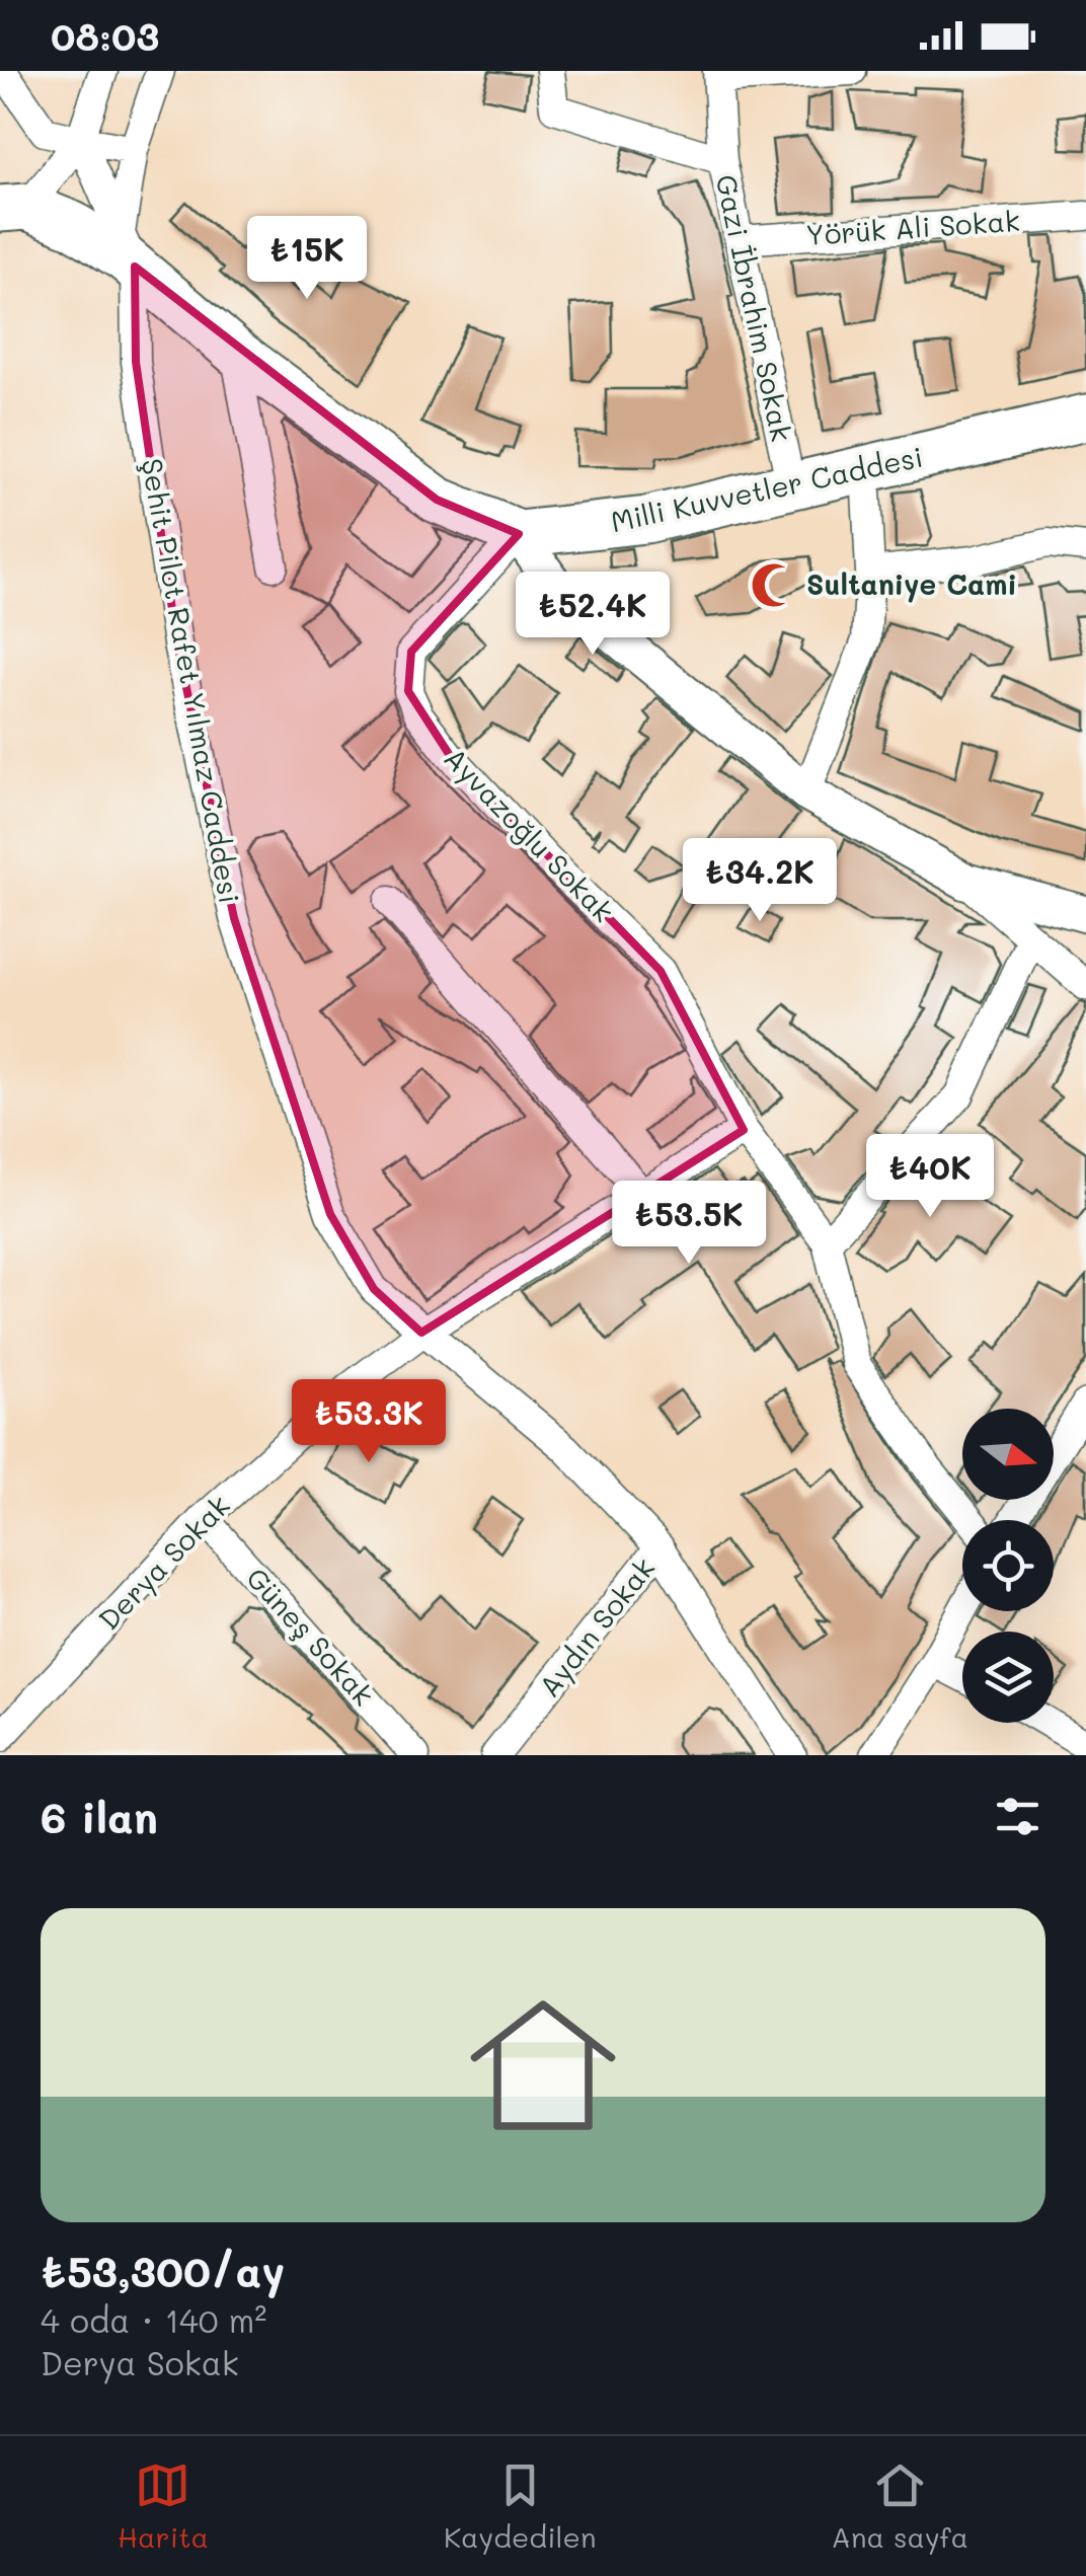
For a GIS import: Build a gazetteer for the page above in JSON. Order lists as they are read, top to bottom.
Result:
{
  "streets": {
    "main road": ["Milli Kuvvetler Caddesi"],
    "street": [
      "Yörük Ali Sokak",
      "Gazi İbrahim Sokak",
      "Şehit Pilot Rafet Yılmaz Caddesi",
      "Ayvazoğlu Sokak",
      "Derya Sokak",
      "Aydın Sokak",
      "Güneş Sokak"
    ]
  },
  "crossings": [
    ["Yörük Ali Sokak", "Gazi İbrahim Sokak"],
    ["Gazi İbrahim Sokak", "Milli Kuvvetler Caddesi"],
    ["Milli Kuvvetler Caddesi", "Şehit Pilot Rafet Yılmaz Caddesi"],
    ["Milli Kuvvetler Caddesi", "Ayvazoğlu Sokak"],
    ["Şehit Pilot Rafet Yılmaz Caddesi", "Derya Sokak"],
    ["Şehit Pilot Rafet Yılmaz Caddesi", "Aydın Sokak"],
    ["Ayvazoğlu Sokak", "Derya Sokak"],
    ["Derya Sokak", "Güneş Sokak"]
  ],
  "places": {
    "mosque": ["Sultaniye Cami"]
  },
  "north": "right",
  "page": {
    "status": "08:03",
    "price": [
      "₺15K",
      "₺52.4K",
      "₺34.2K",
      "₺40K",
      "₺53.5K",
      "₺53.3K"
    ],
    "heading": "6 ilan",
    "list": [
      {
        "name": "₺53,300/ay",
        "note": "4 oda · 140 m² · Derya Sokak"
      }
    ],
    "tabs": ["Harita", "Kaydedilen", "Ana sayfa"]
  }
}
